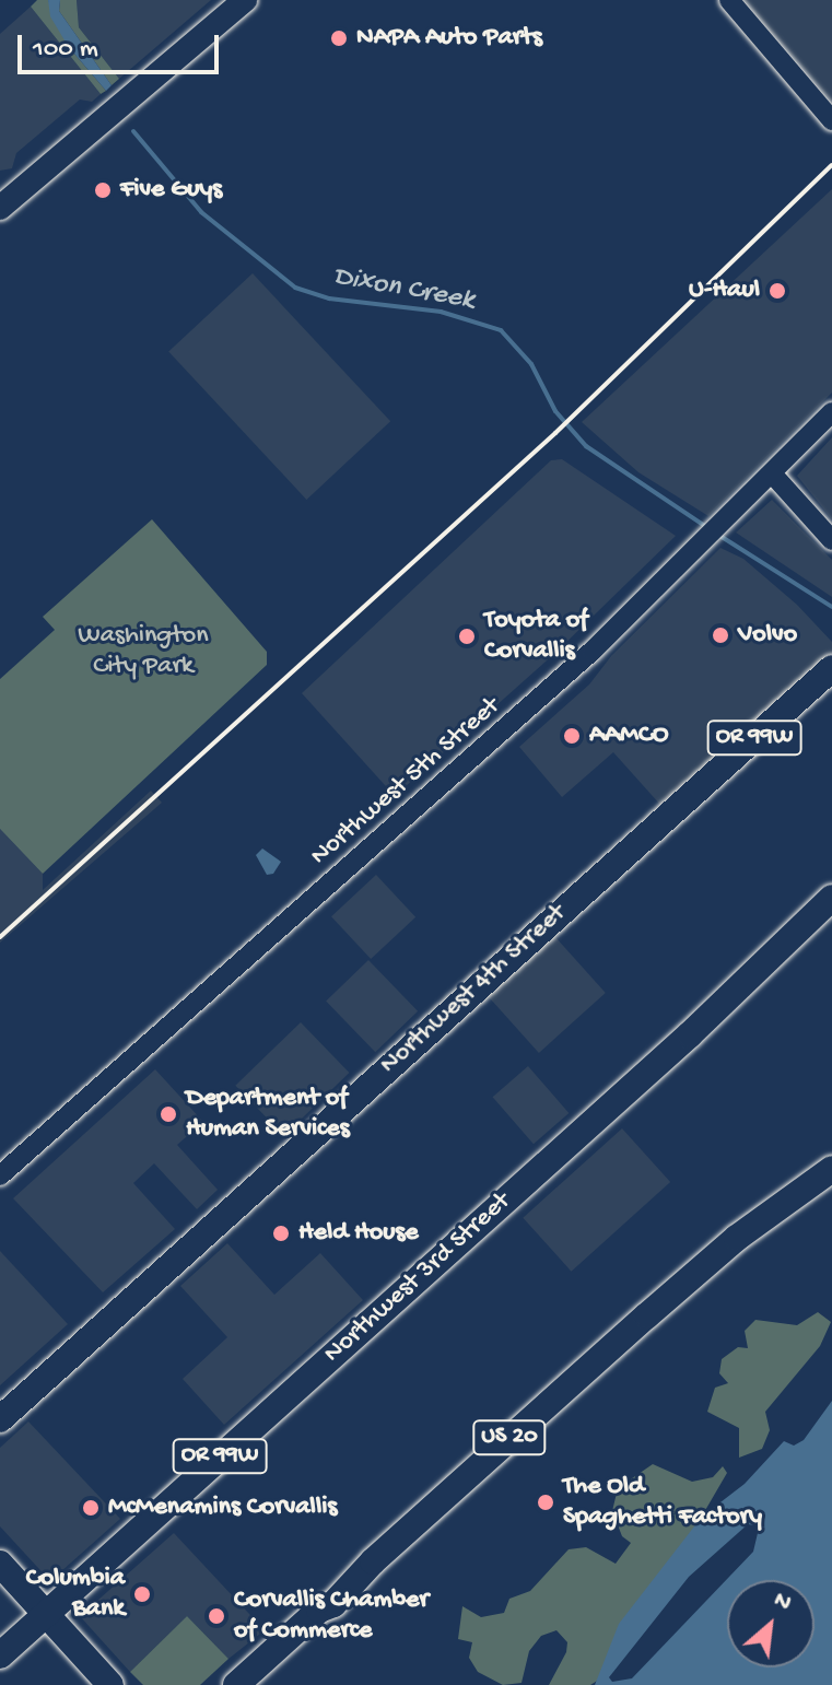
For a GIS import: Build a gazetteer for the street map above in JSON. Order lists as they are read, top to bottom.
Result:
{
  "streets": {
    "highway": [
      "OR 99W",
      "Northwest 4th Street",
      "Northwest 3rd Street",
      "US 20"
    ],
    "street": ["Northwest 5th Street"]
  },
  "water": ["Dixon Creek"],
  "parks": ["Washington City Park"],
  "places": [
    "NAPA Auto Parts",
    "Five Guys",
    "U-Haul",
    "Volvo",
    "Toyota of Corvallis",
    "AAMCO",
    "Department of Human Services",
    "Held House",
    "The Old Spaghetti Factory",
    "McMenamins Corvallis",
    "Columbia Bank",
    "Corvallis Chamber of Commerce"
  ],
  "scale_bar": "100 m",
  "north": "top right"
}
